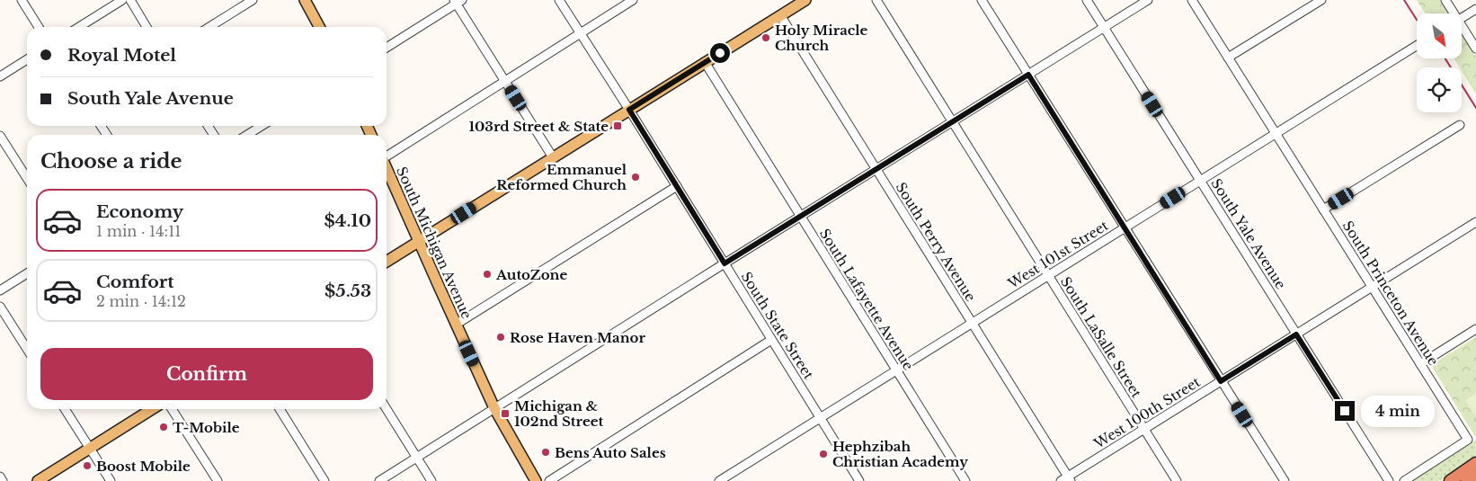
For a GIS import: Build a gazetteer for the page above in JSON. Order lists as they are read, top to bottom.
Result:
{
  "streets": {
    "main road": ["South Michigan Avenue"],
    "street": [
      "South Yale Avenue",
      "South Perry Avenue",
      "West 101st Street",
      "South Princeton Avenue",
      "South Lafayette Avenue",
      "South State Street",
      "South LaSalle Street",
      "West 100th Street"
    ]
  },
  "crossings": [
    ["South Yale Avenue", "West 101st Street"],
    ["South Yale Avenue", "West 100th Street"],
    ["South Perry Avenue", "West 101st Street"],
    ["South Perry Avenue", "West 100th Street"],
    ["West 101st Street", "South Princeton Avenue"],
    ["West 101st Street", "South Lafayette Avenue"],
    ["West 101st Street", "South State Street"],
    ["West 101st Street", "South LaSalle Street"],
    ["South Princeton Avenue", "West 100th Street"],
    ["South LaSalle Street", "West 100th Street"]
  ],
  "places": {
    "other": [
      "Holy Miracle Church",
      "Emmanuel Reformed Church",
      "AutoZone",
      "Rose Haven Manor",
      "T-Mobile",
      "Bens Auto Sales",
      "Hephzibah Christian Academy",
      "Boost Mobile"
    ],
    "transit": ["103rd Street & State", "Michigan & 102nd Street"]
  },
  "north": "bottom right",
  "page": {
    "banner": ["Royal Motel", "South Yale Avenue"],
    "heading": "Choose a ride",
    "list": [
      {
        "name": "Economy",
        "note": "1 min · 14:11",
        "value": "$4.10"
      },
      {
        "name": "Comfort",
        "note": "2 min · 14:12",
        "value": "$5.53"
      }
    ],
    "buttons": "Confirm",
    "bubble": "4 min"
  }
}
